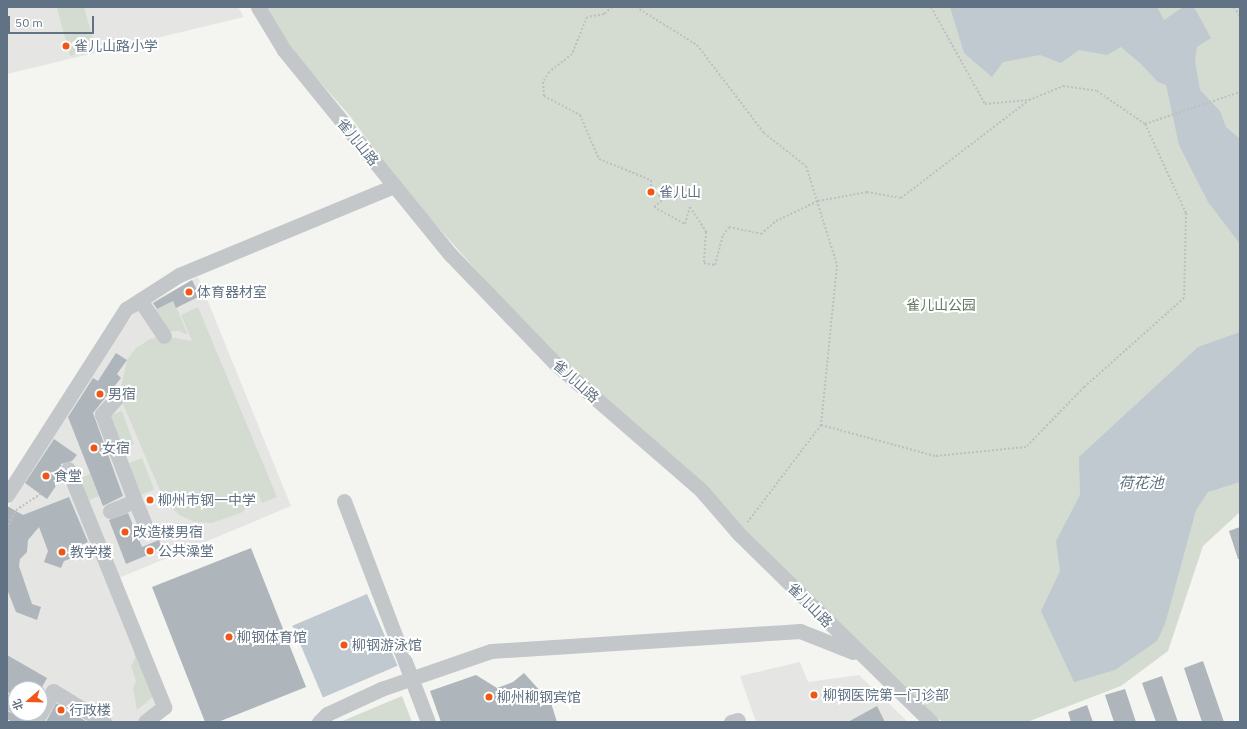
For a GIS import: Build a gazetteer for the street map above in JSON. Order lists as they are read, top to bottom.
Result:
{
  "streets": {
    "street": ["雀儿山路"]
  },
  "water": ["荷花池"],
  "parks": ["雀儿山公园"],
  "places": [
    "雀儿山路小学",
    "雀儿山",
    "体育器材室",
    "男宿",
    "女宿",
    "食堂",
    "柳州市钢一中学",
    "改造楼男宿",
    "公共澡堂",
    "教学楼",
    "柳钢体育馆",
    "柳钢游泳馆",
    "柳钢医院第一门诊部",
    "柳州柳钢宾馆",
    "行政楼"
  ],
  "scale_bar": "50 m",
  "north": "left"
}
